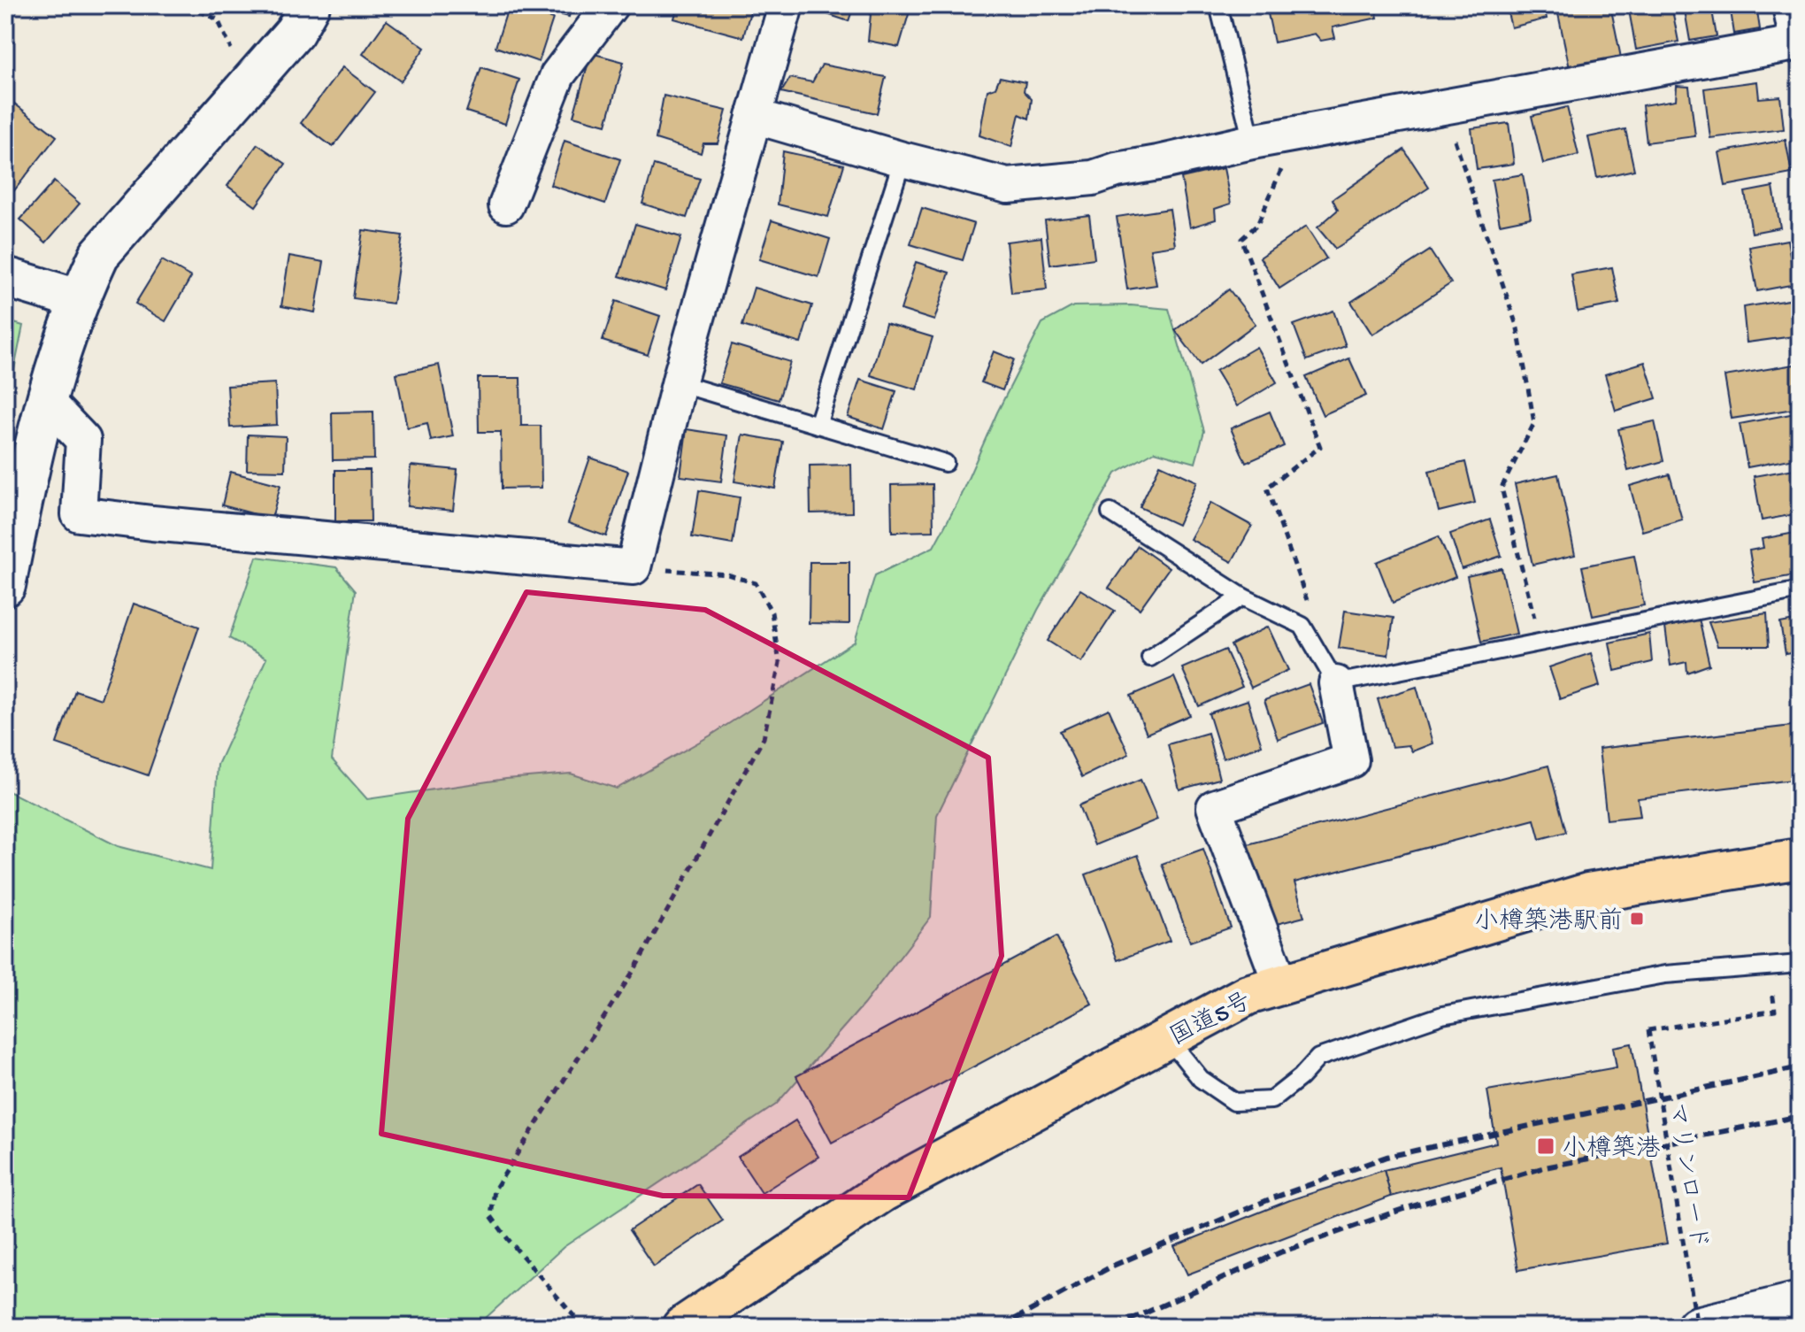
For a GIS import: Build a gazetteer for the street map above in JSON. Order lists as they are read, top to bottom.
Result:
{
  "streets": {
    "highway": ["国道5号"],
    "path": ["マリンロード"]
  },
  "places": {
    "transit": ["小樽築港駅前", "小樽築港"]
  }
}
